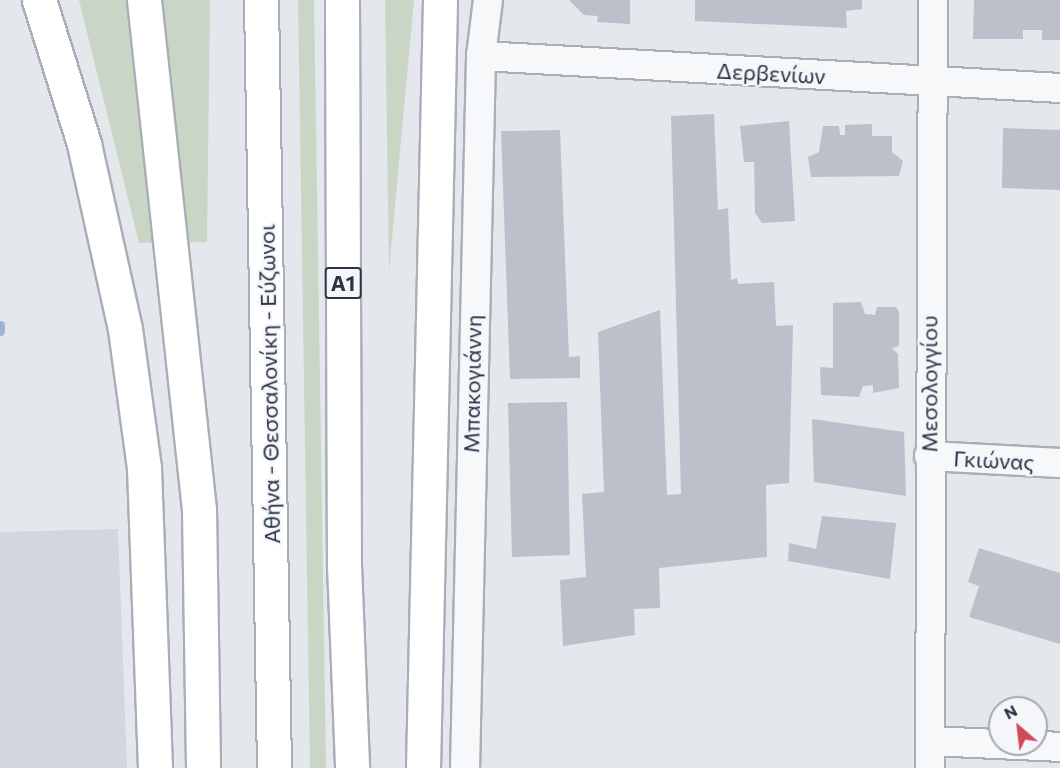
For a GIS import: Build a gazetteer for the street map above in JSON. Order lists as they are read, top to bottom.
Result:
{
  "streets": {
    "main road": ["Α1", "Αθήνα - Θεσσαλονίκη - Εύζωνοι"],
    "street": [
      "Δερβενίων",
      "Μπακογιάννη",
      "Μεσολογγίου",
      "Γκιώνας"
    ]
  },
  "crossings": [
    ["Δερβενίων", "Μπακογιάννη"],
    ["Δερβενίων", "Μεσολογγίου"],
    ["Μεσολογγίου", "Γκιώνας"]
  ],
  "north": "top left"
}
